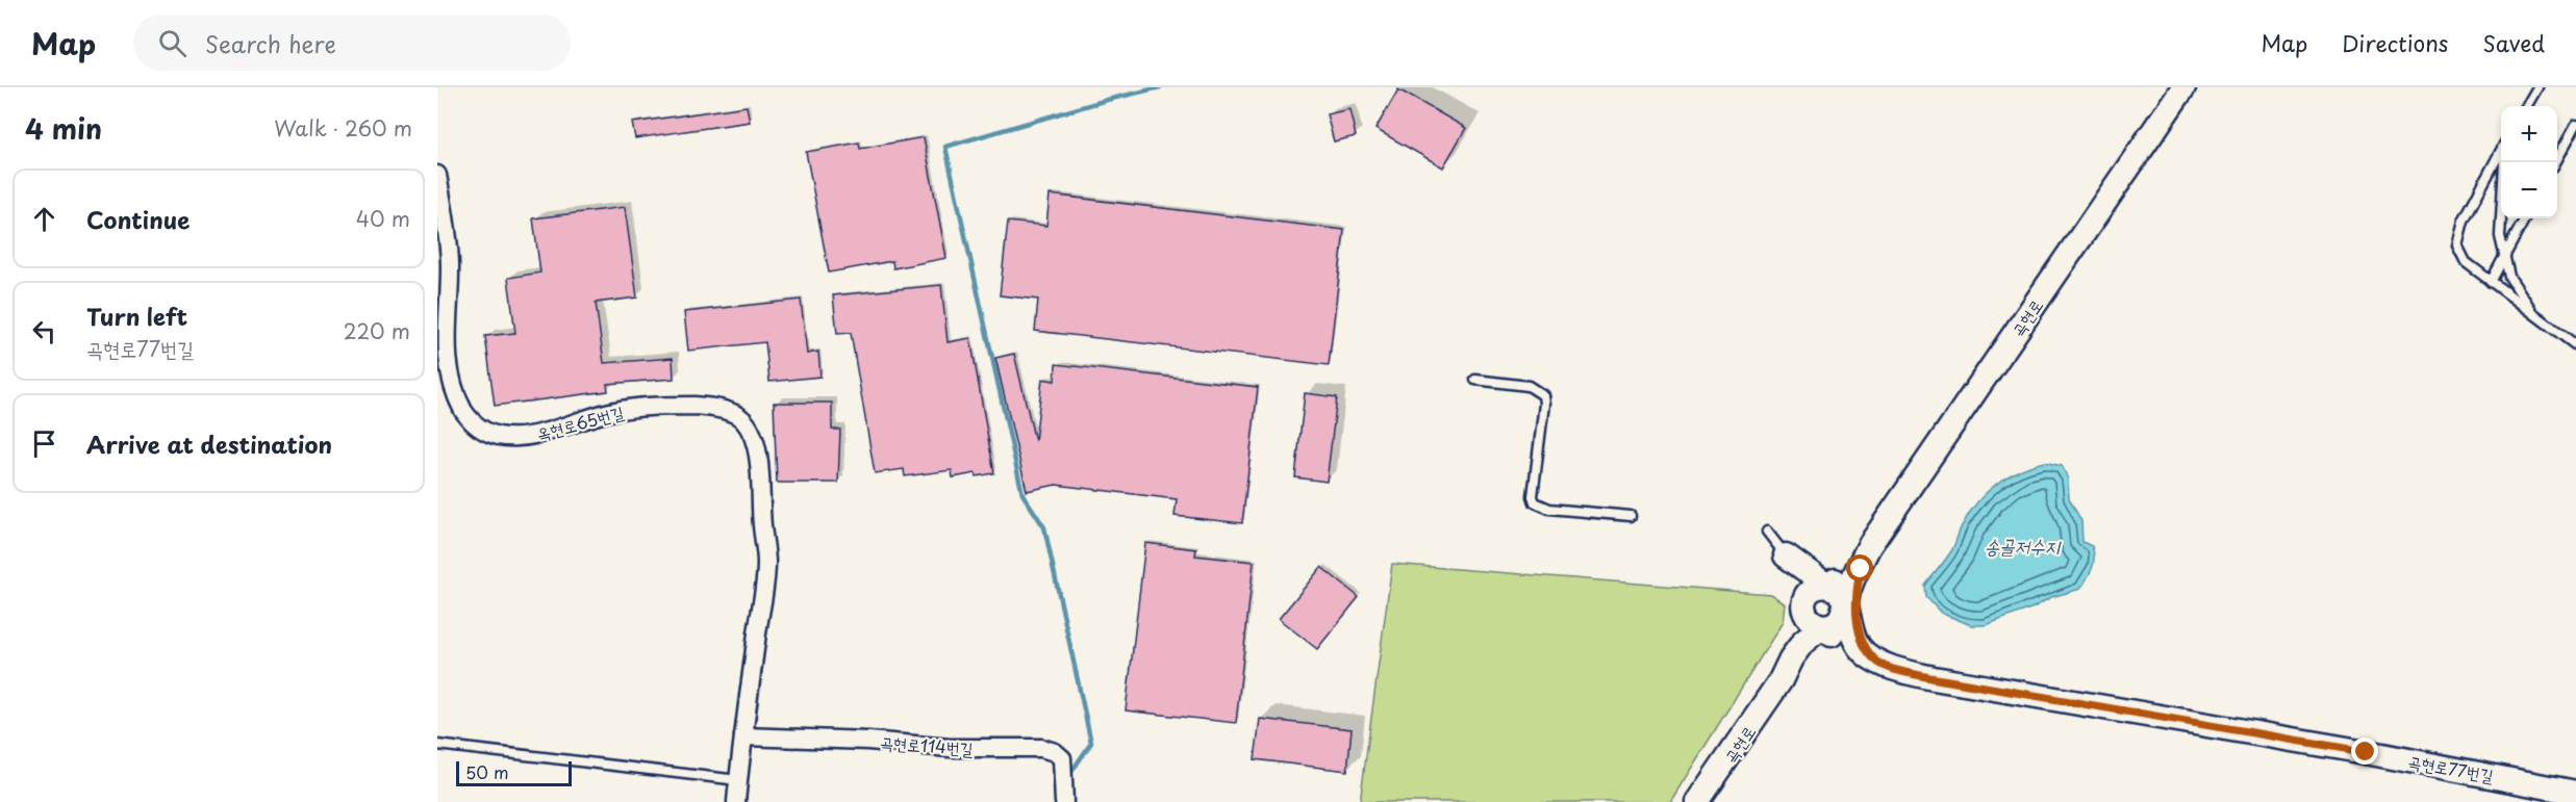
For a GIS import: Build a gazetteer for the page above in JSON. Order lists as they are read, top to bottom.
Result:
{
  "streets": {
    "main road": ["곡현로", "곡현로77번길"],
    "street": ["옥현로65번길", "곡현로114번길"]
  },
  "crossings": [
    ["곡현로", "곡현로77번길"],
    ["옥현로65번길", "곡현로114번길"]
  ],
  "water": ["송골저수지"],
  "scale_bar": "50 m",
  "page": {
    "header": "Map",
    "search": "Search here",
    "nav": ["Map", "Directions", "Saved"],
    "heading": ["4 min", "Walk · 260 m"],
    "map_buttons": ["+", "−"],
    "list": [
      ["Continue", "40 m"],
      ["Turn left", "곡현로77번길", "220 m"],
      "Arrive at destination"
    ],
    "scale": "50 m"
  }
}
